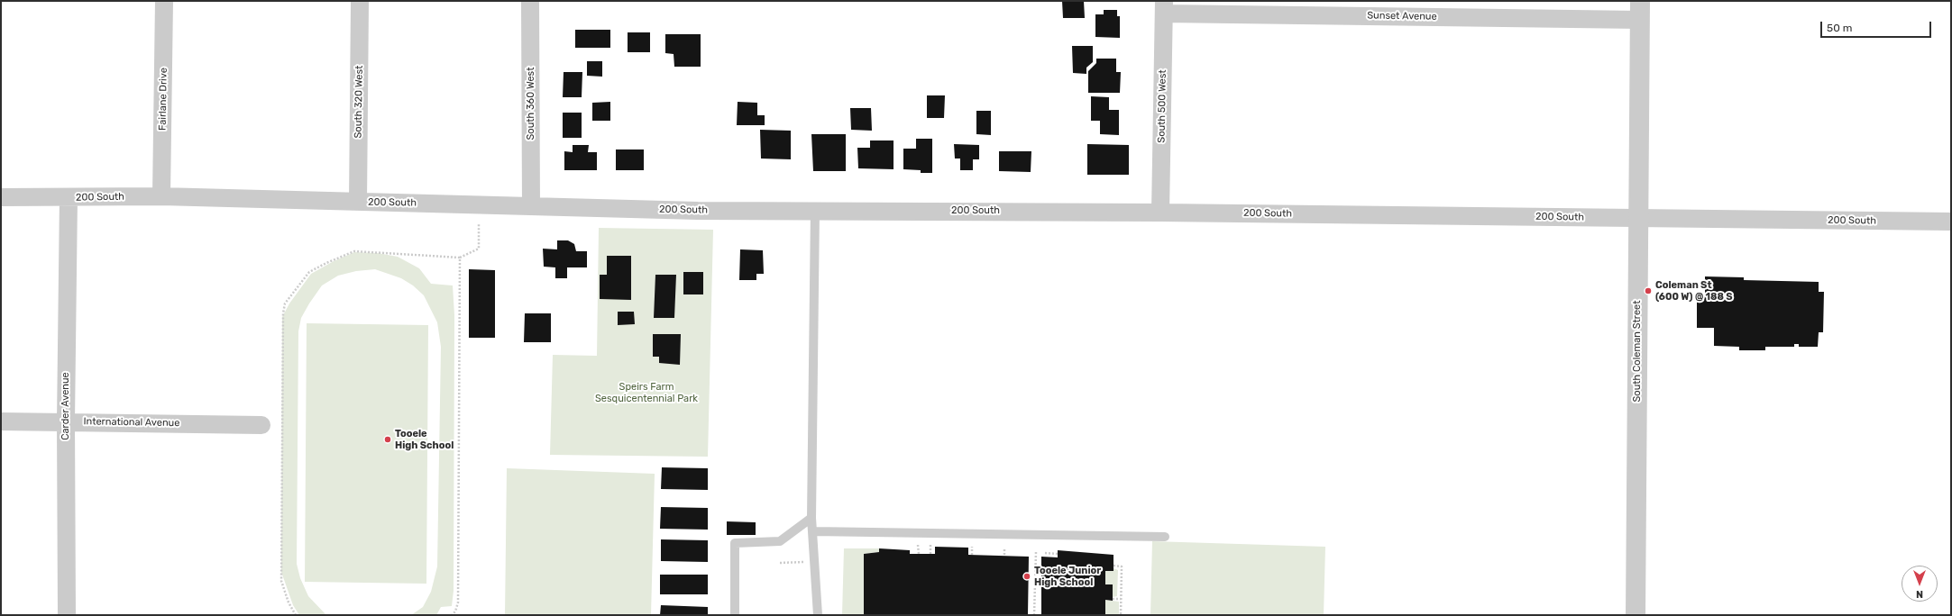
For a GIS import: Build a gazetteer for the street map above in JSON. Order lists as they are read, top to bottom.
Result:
{
  "streets": {
    "street": [
      "Sunset Avenue",
      "Fairlane Drive",
      "South 320 West",
      "South 360 West",
      "South 500 West",
      "200 South",
      "South Coleman Street",
      "Carder Avenue",
      "International Avenue"
    ]
  },
  "crossings": [
    ["Sunset Avenue", "South 500 West"],
    ["Sunset Avenue", "South Coleman Street"],
    ["Fairlane Drive", "200 South"],
    ["South 320 West", "200 South"],
    ["South 360 West", "200 South"],
    ["South 500 West", "200 South"],
    ["200 South", "South Coleman Street"],
    ["200 South", "Carder Avenue"],
    ["Carder Avenue", "International Avenue"]
  ],
  "parks": ["Speirs Farm Sesquicentennial Park"],
  "places": ["Coleman St (600 W) @ 188 S", "Tooele High School", "Tooele Junior High School"],
  "scale_bar": "50 m",
  "north": "bottom"
}
